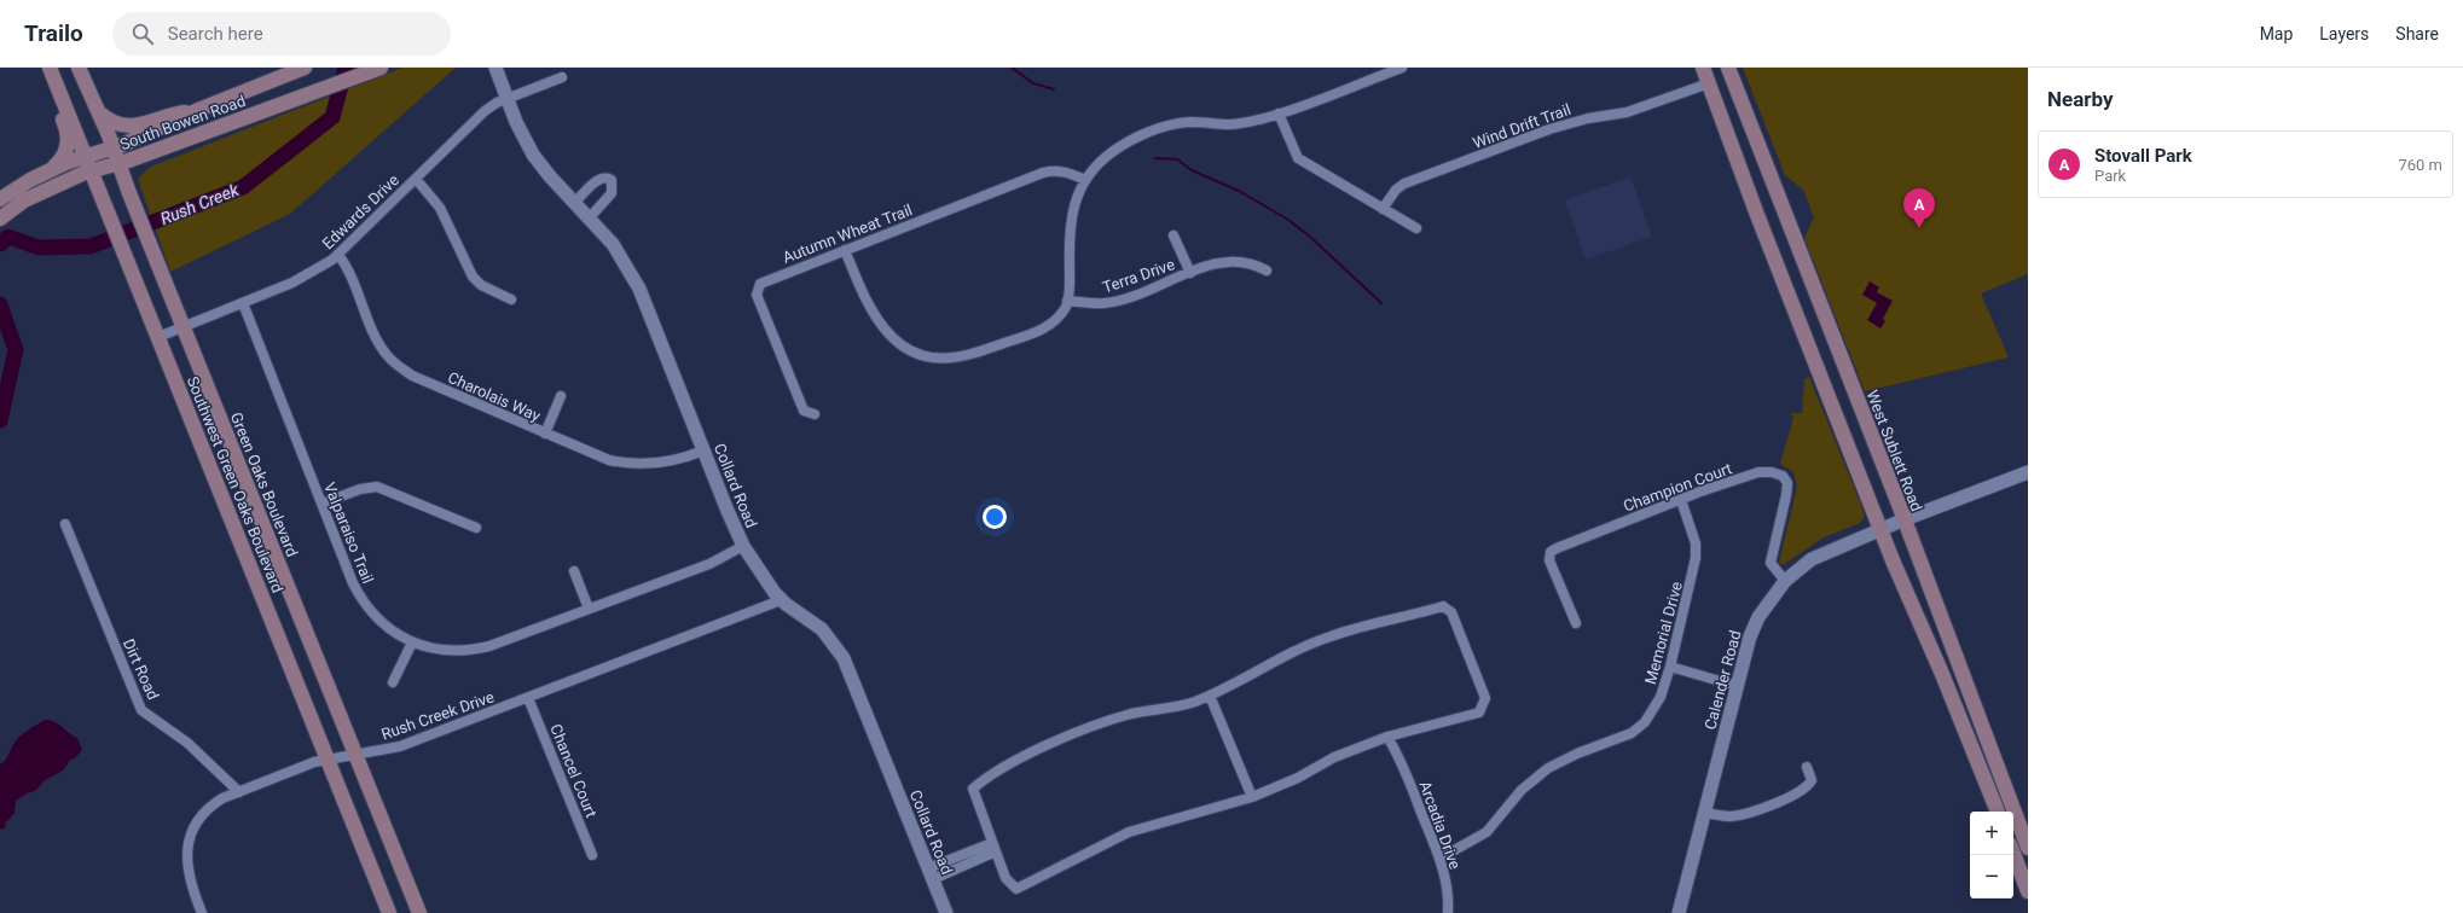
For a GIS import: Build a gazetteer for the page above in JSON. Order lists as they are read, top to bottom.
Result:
{
  "streets": {
    "main road": [
      "South Bowen Road",
      "West Sublett Road",
      "Southwest Green Oaks Boulevard",
      "Green Oaks Boulevard"
    ],
    "street": [
      "Wind Drift Trail",
      "Edwards Drive",
      "Autumn Wheat Trail",
      "Terra Drive",
      "Charolais Way",
      "Collard Road",
      "Champion Court",
      "Valparaiso Trail",
      "Memorial Drive",
      "Dirt Road",
      "Calender Road",
      "Rush Creek Drive",
      "Chancel Court",
      "Arcadia Drive"
    ]
  },
  "crossings": [
    ["South Bowen Road", "Southwest Green Oaks Boulevard"],
    ["South Bowen Road", "Green Oaks Boulevard"],
    ["Edwards Drive", "Charolais Way"],
    ["Edwards Drive", "Southwest Green Oaks Boulevard"],
    ["Edwards Drive", "Green Oaks Boulevard"],
    ["Edwards Drive", "Collard Road"],
    ["Edwards Drive", "Valparaiso Trail"],
    ["Charolais Way", "Collard Road"],
    ["West Sublett Road", "Calender Road"],
    ["Southwest Green Oaks Boulevard", "Rush Creek Drive"],
    ["Green Oaks Boulevard", "Rush Creek Drive"],
    ["Collard Road", "Valparaiso Trail"],
    ["Collard Road", "Rush Creek Drive"],
    ["Champion Court", "Memorial Drive"],
    ["Champion Court", "Calender Road"],
    ["Memorial Drive", "Arcadia Drive"],
    ["Dirt Road", "Rush Creek Drive"],
    ["Rush Creek Drive", "Chancel Court"]
  ],
  "water": ["Rush Creek"],
  "page": {
    "header": "Trailo",
    "search": "Search here",
    "nav": ["Map", "Layers", "Share"],
    "heading": "Nearby",
    "list": [
      {
        "mark": "A",
        "name": "Stovall Park",
        "note": "Park",
        "value": "760 m"
      }
    ],
    "pins": "A",
    "map_buttons": ["+", "−"]
  }
}
